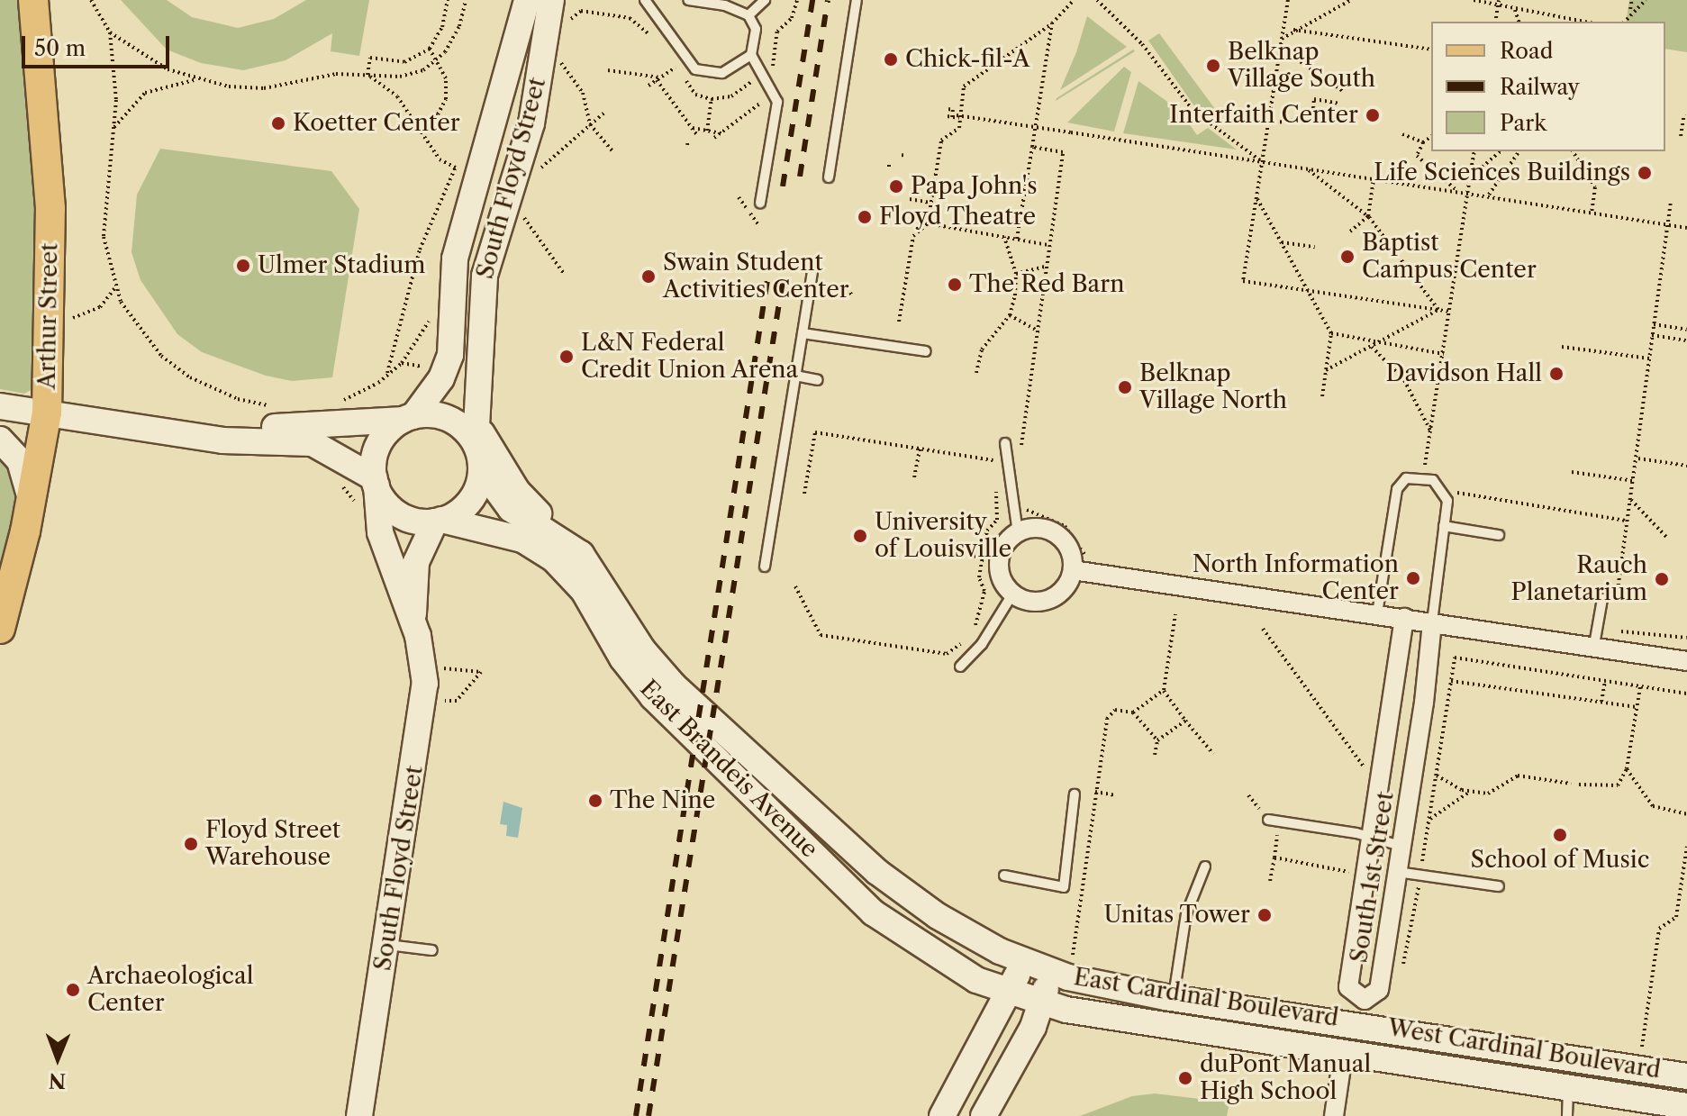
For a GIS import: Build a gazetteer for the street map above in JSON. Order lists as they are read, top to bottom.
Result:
{
  "streets": {
    "main road": [
      "South Floyd Street",
      "Arthur Street",
      "East Brandeis Avenue",
      "East Cardinal Boulevard",
      "West Cardinal Boulevard"
    ],
    "street": ["South 1st Street"]
  },
  "crossings": [
    ["South Floyd Street", "East Brandeis Avenue"],
    ["East Brandeis Avenue", "East Cardinal Boulevard"],
    ["South 1st Street", "East Cardinal Boulevard"],
    ["South 1st Street", "West Cardinal Boulevard"],
    ["East Cardinal Boulevard", "West Cardinal Boulevard"]
  ],
  "places": [
    "Chick-fil-A",
    "Belknap Village South",
    "Interfaith Center",
    "Koetter Center",
    "Life Sciences Buildings",
    "Papa John's",
    "Floyd Theatre",
    "Baptist Campus Center",
    "Ulmer Stadium",
    "Swain Student Activities Center",
    "The Red Barn",
    "L&N Federal Credit Union Arena",
    "Davidson Hall",
    "Belknap Village North",
    "University of Louisville",
    "North Information Center",
    "Rauch Planetarium",
    "The Nine",
    "School of Music",
    "Floyd Street Warehouse",
    "Unitas Tower",
    "Archaeological Center",
    "duPont Manual High School"
  ],
  "legend": ["Road", "Railway", "Park"],
  "scale_bar": "50 m",
  "north": "bottom"
}
